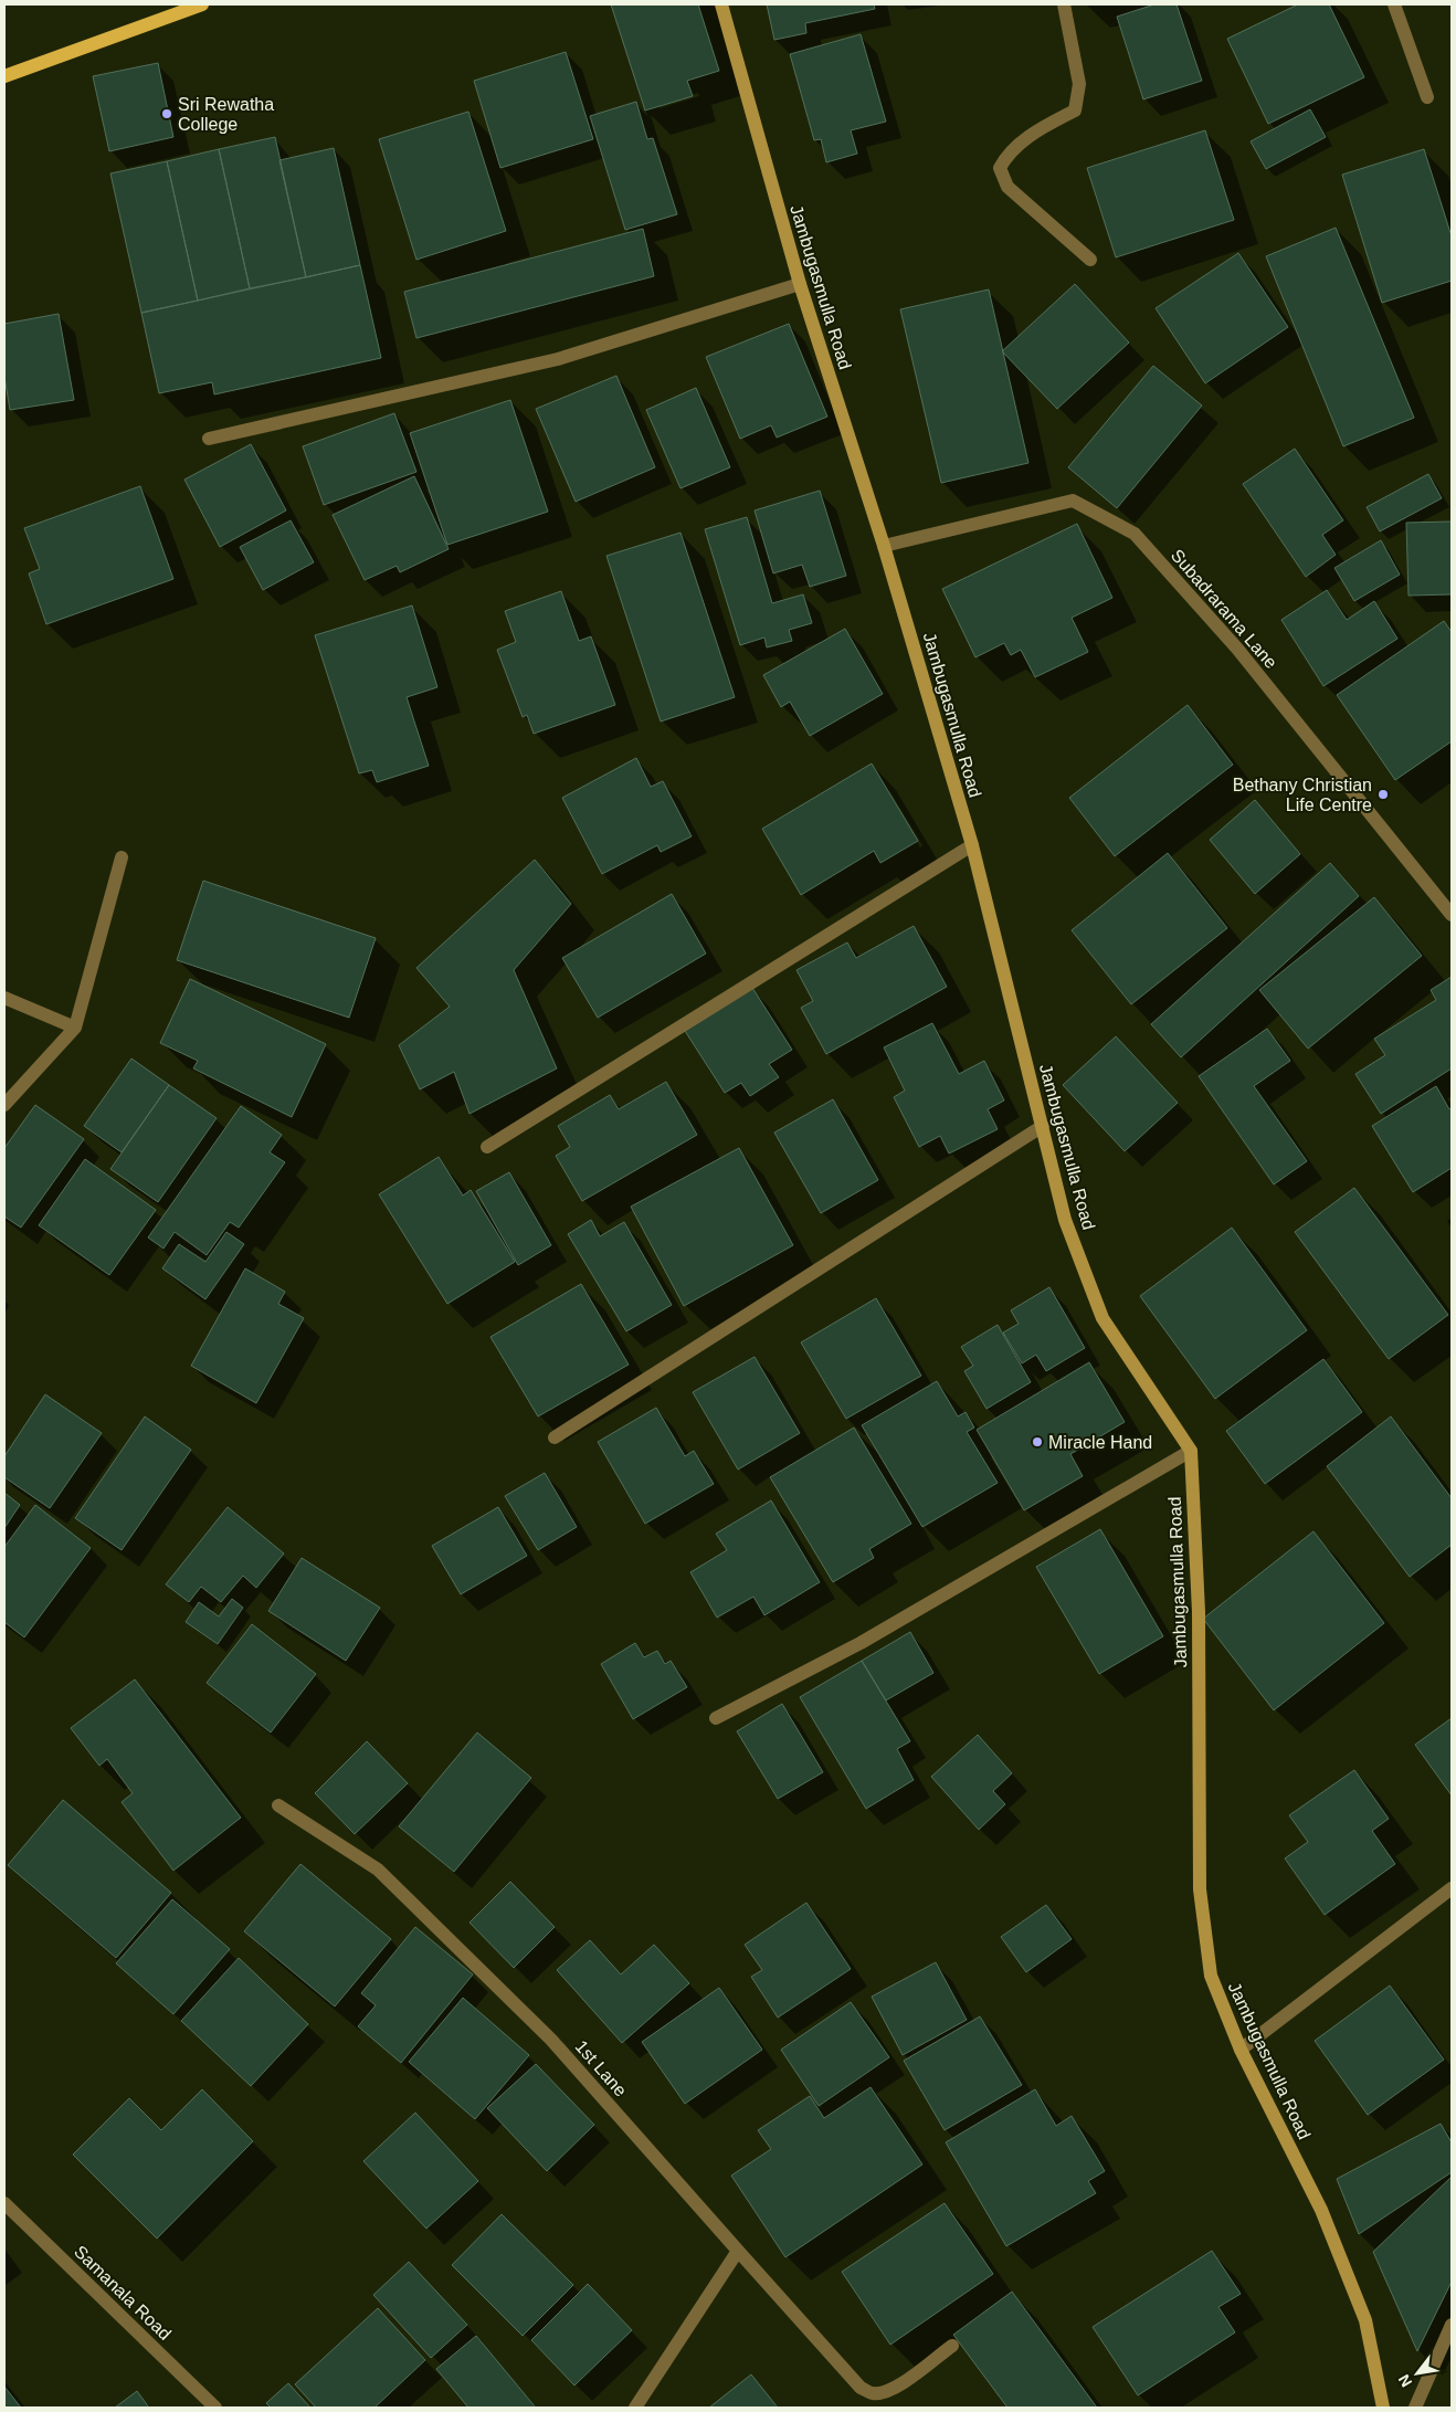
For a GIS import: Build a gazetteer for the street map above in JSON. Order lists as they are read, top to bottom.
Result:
{
  "streets": {
    "street": [
      "Jambugasmulla Road",
      "Subadrarama Lane",
      "1st Lane",
      "Samanala Road"
    ]
  },
  "crossings": [
    ["Jambugasmulla Road", "Subadrarama Lane"]
  ],
  "places": ["Sri Rewatha College", "Bethany Christian Life Centre", "Miracle Hand"],
  "north": "bottom left"
}
